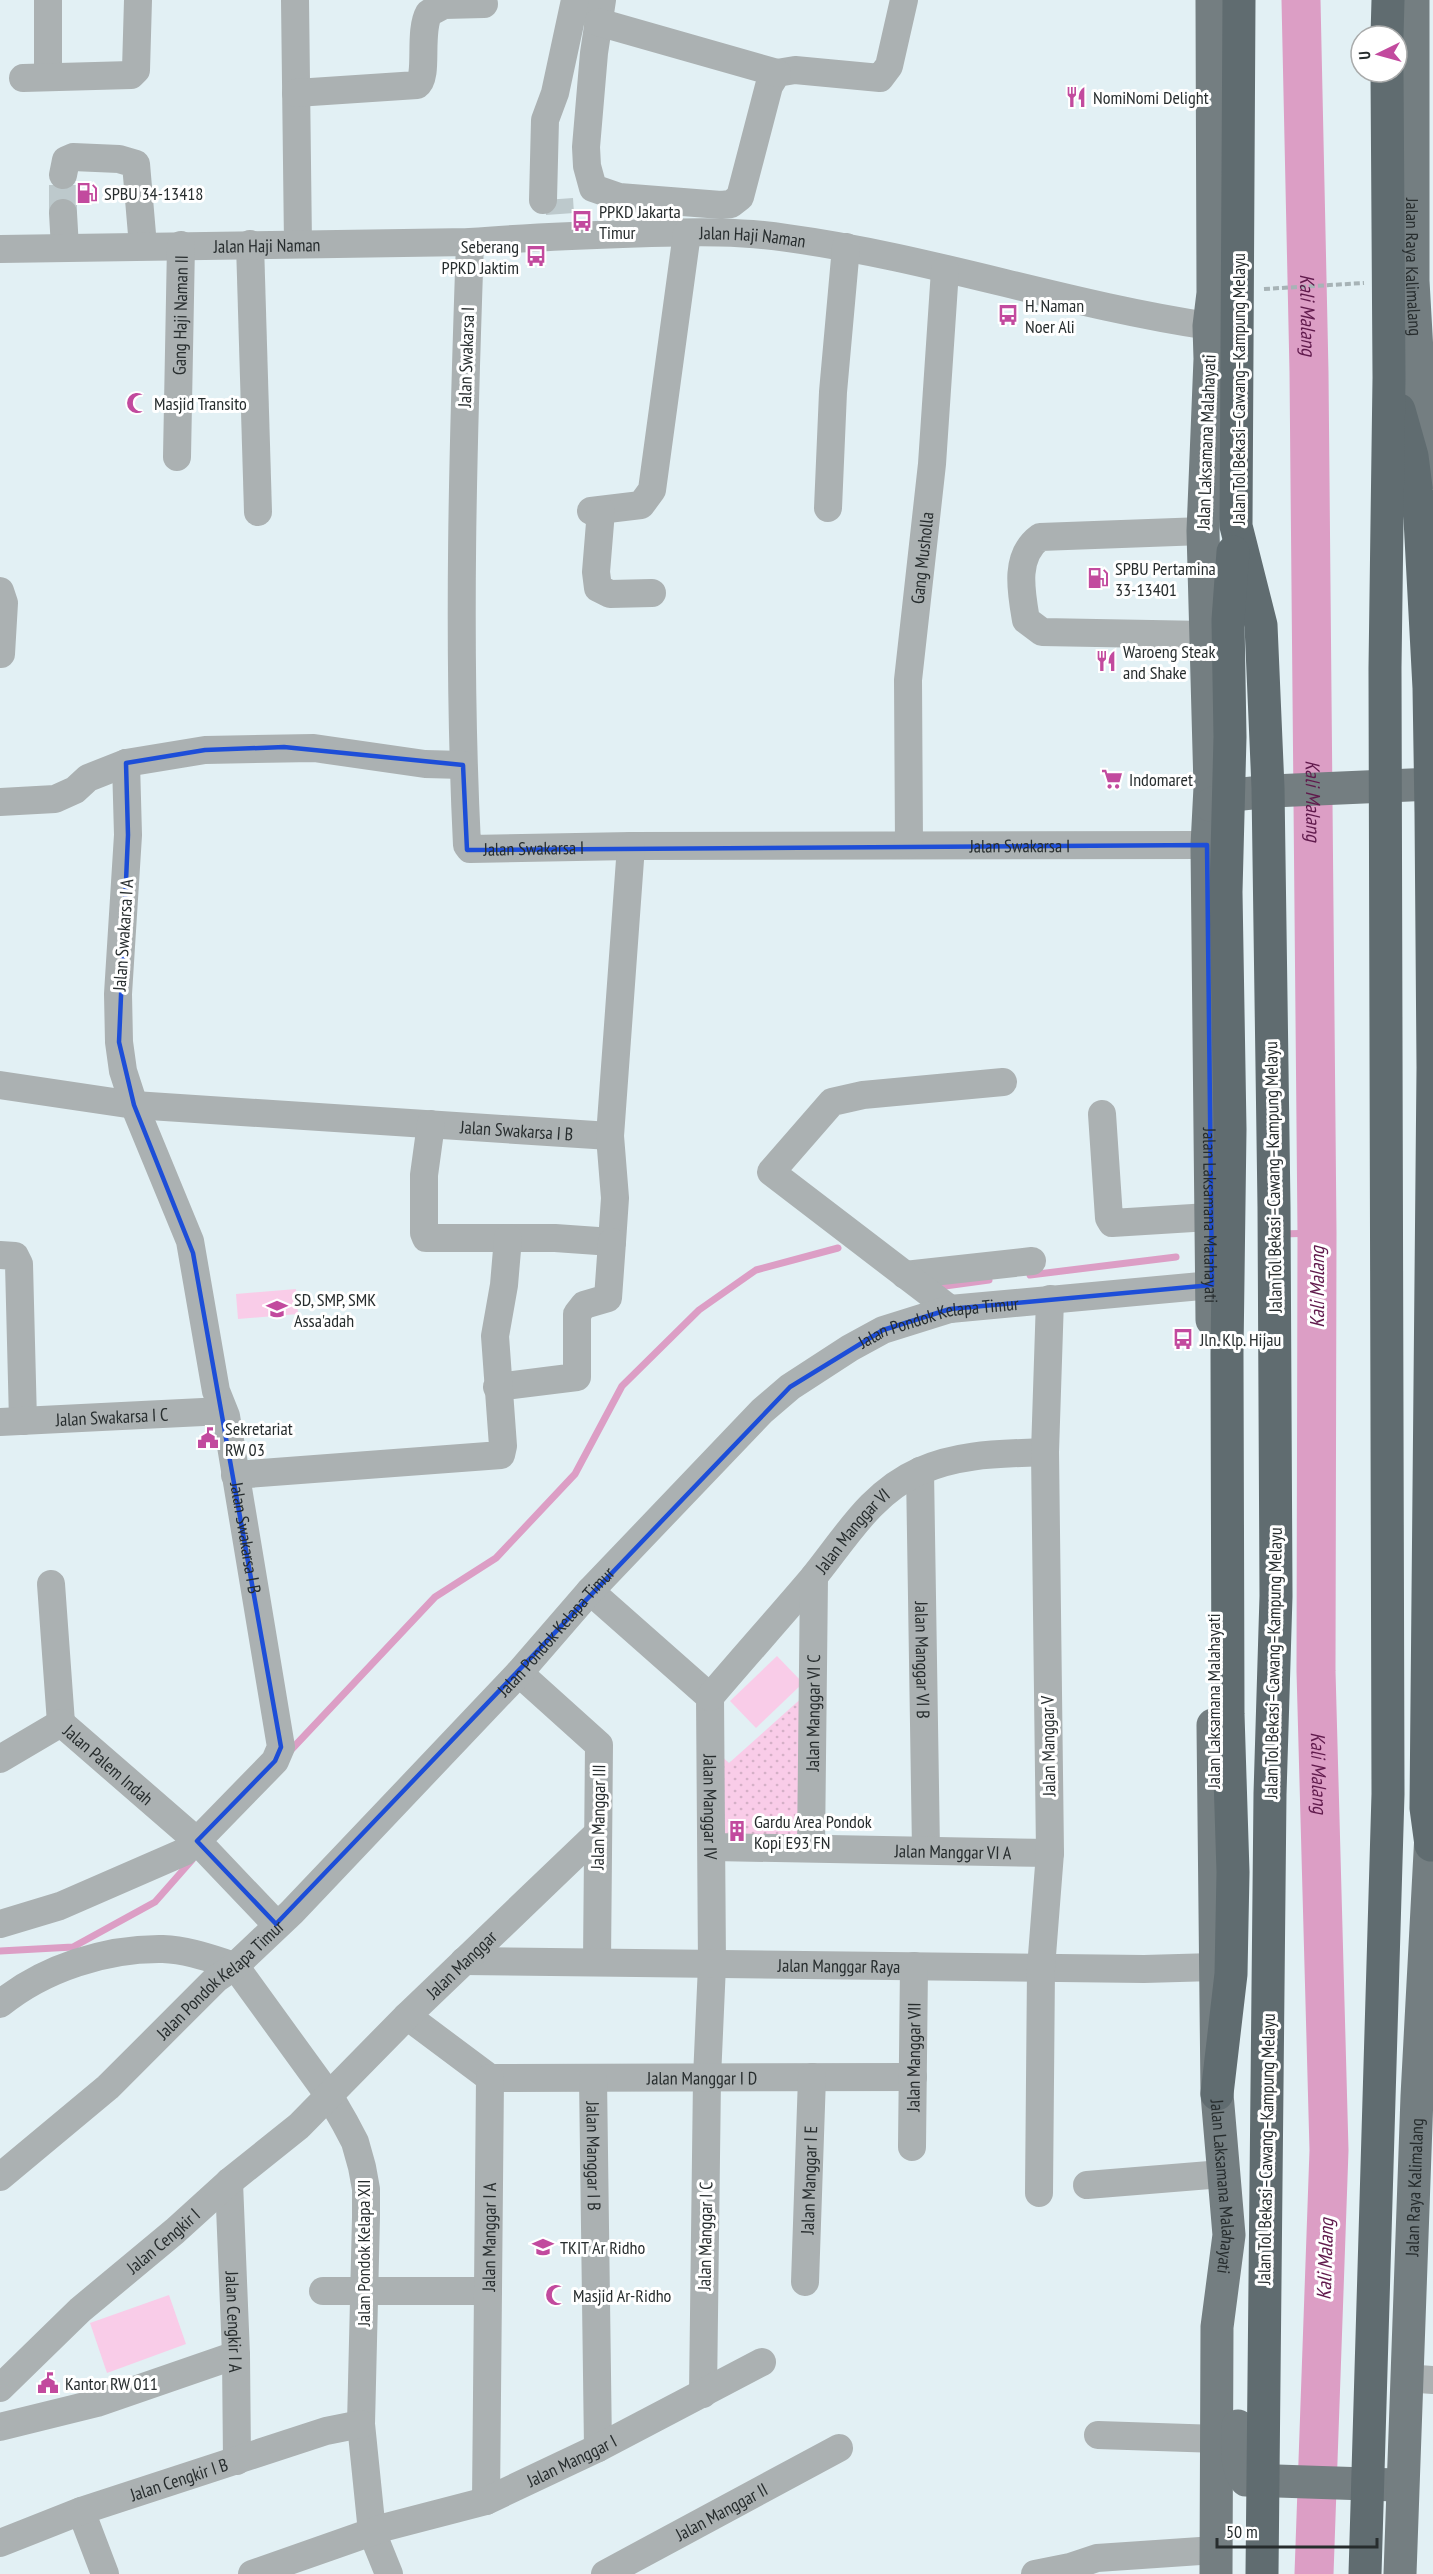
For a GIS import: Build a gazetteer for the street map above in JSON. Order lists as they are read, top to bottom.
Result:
{
  "streets": {
    "highway": ["Jalan Tol Bekasi–Cawang–Kampung Melayu"],
    "main road": ["Jalan Raya Kalimalang", "Jalan Laksamana Malahayati"],
    "street": [
      "Jalan Haji Naman",
      "Gang Haji Naman II",
      "Jalan Swakarsa I",
      "Gang Musholla",
      "Jalan Swakarsa I A",
      "Jalan Swakarsa I B",
      "Jalan Pondok Kelapa Timur",
      "Jalan Swakarsa I C",
      "Jalan Manggar VI",
      "Jalan Manggar VI B",
      "Jalan Manggar VI C",
      "Jalan Manggar V",
      "Jalan Palem Indah",
      "Jalan Manggar IV",
      "Jalan Manggar III",
      "Jalan Manggar VI A",
      "Jalan Manggar",
      "Jalan Manggar Raya",
      "Jalan Manggar VII",
      "Jalan Manggar I D",
      "Jalan Manggar I B",
      "Jalan Manggar I E",
      "Jalan Manggar I C",
      "Jalan Manggar I A",
      "Jalan Cengkir I",
      "Jalan Pondok Kelapa XII",
      "Jalan Cengkir I A",
      "Jalan Manggar I",
      "Jalan Cengkir I B",
      "Jalan Manggar II"
    ]
  },
  "crossings": [
    ["Jalan Haji Naman", "Gang Haji Naman II"],
    ["Jalan Haji Naman", "Jalan Swakarsa I"],
    ["Jalan Haji Naman", "Jalan Laksamana Malahayati"],
    ["Jalan Haji Naman", "Gang Musholla"],
    ["Jalan Swakarsa I", "Jalan Laksamana Malahayati"],
    ["Jalan Swakarsa I", "Gang Musholla"],
    ["Jalan Laksamana Malahayati", "Jalan Pondok Kelapa Timur"],
    ["Jalan Laksamana Malahayati", "Jalan Manggar Raya"],
    ["Jalan Swakarsa I A", "Jalan Swakarsa I B"],
    ["Jalan Swakarsa I B", "Jalan Swakarsa I C"],
    ["Jalan Swakarsa I B", "Jalan Palem Indah"],
    ["Jalan Pondok Kelapa Timur", "Jalan Manggar V"],
    ["Jalan Pondok Kelapa Timur", "Jalan Palem Indah"],
    ["Jalan Pondok Kelapa Timur", "Jalan Manggar III"],
    ["Jalan Pondok Kelapa Timur", "Jalan Pondok Kelapa XII"],
    ["Jalan Manggar VI", "Jalan Manggar VI B"],
    ["Jalan Manggar VI", "Jalan Manggar VI C"],
    ["Jalan Manggar VI", "Jalan Manggar V"],
    ["Jalan Manggar VI", "Jalan Manggar IV"],
    ["Jalan Manggar VI B", "Jalan Manggar VI A"],
    ["Jalan Manggar VI C", "Jalan Manggar VI A"],
    ["Jalan Manggar V", "Jalan Manggar VI A"],
    ["Jalan Manggar V", "Jalan Manggar Raya"],
    ["Jalan Manggar IV", "Jalan Manggar VI A"],
    ["Jalan Manggar IV", "Jalan Manggar Raya"],
    ["Jalan Manggar IV", "Jalan Manggar I D"],
    ["Jalan Manggar IV", "Jalan Manggar I C"],
    ["Jalan Manggar III", "Jalan Manggar"],
    ["Jalan Manggar III", "Jalan Manggar Raya"],
    ["Jalan Manggar", "Jalan Manggar Raya"],
    ["Jalan Manggar", "Jalan Cengkir I"],
    ["Jalan Manggar", "Jalan Pondok Kelapa XII"],
    ["Jalan Manggar Raya", "Jalan Manggar VII"],
    ["Jalan Manggar VII", "Jalan Manggar I D"],
    ["Jalan Manggar I D", "Jalan Manggar I B"],
    ["Jalan Manggar I D", "Jalan Manggar I E"],
    ["Jalan Manggar I D", "Jalan Manggar I C"],
    ["Jalan Manggar I D", "Jalan Manggar I A"],
    ["Jalan Manggar I B", "Jalan Manggar I"],
    ["Jalan Manggar I C", "Jalan Manggar I"],
    ["Jalan Manggar I A", "Jalan Manggar I"],
    ["Jalan Cengkir I", "Jalan Pondok Kelapa XII"],
    ["Jalan Cengkir I", "Jalan Cengkir I A"],
    ["Jalan Pondok Kelapa XII", "Jalan Manggar I"],
    ["Jalan Pondok Kelapa XII", "Jalan Cengkir I B"],
    ["Jalan Cengkir I A", "Jalan Cengkir I B"]
  ],
  "water": ["Kali Malang"],
  "places": {
    "restaurant": ["NomiNomi Delight", "Waroeng Steak and Shake"],
    "fuel station": ["SPBU 34-13418", "SPBU Pertamina 33-13401"],
    "bus stop": [
      "PPKD Jakarta Timur",
      "Seberang PPKD Jaktim",
      "H. Naman Noer Ali",
      "Jln. Klp. Hijau"
    ],
    "mosque": ["Masjid Transito", "Masjid Ar-Ridho"],
    "supermarket": ["Indomaret"],
    "school or university": ["SD, SMP, SMK Assa'adah", "TKIT Ar Ridho"],
    "public building": ["Sekretariat RW 03", "Kantor RW 011"],
    "building": ["Gardu Area Pondok Kopi E93 FN"]
  },
  "scale_bar": "50 m",
  "north": "left"
}
